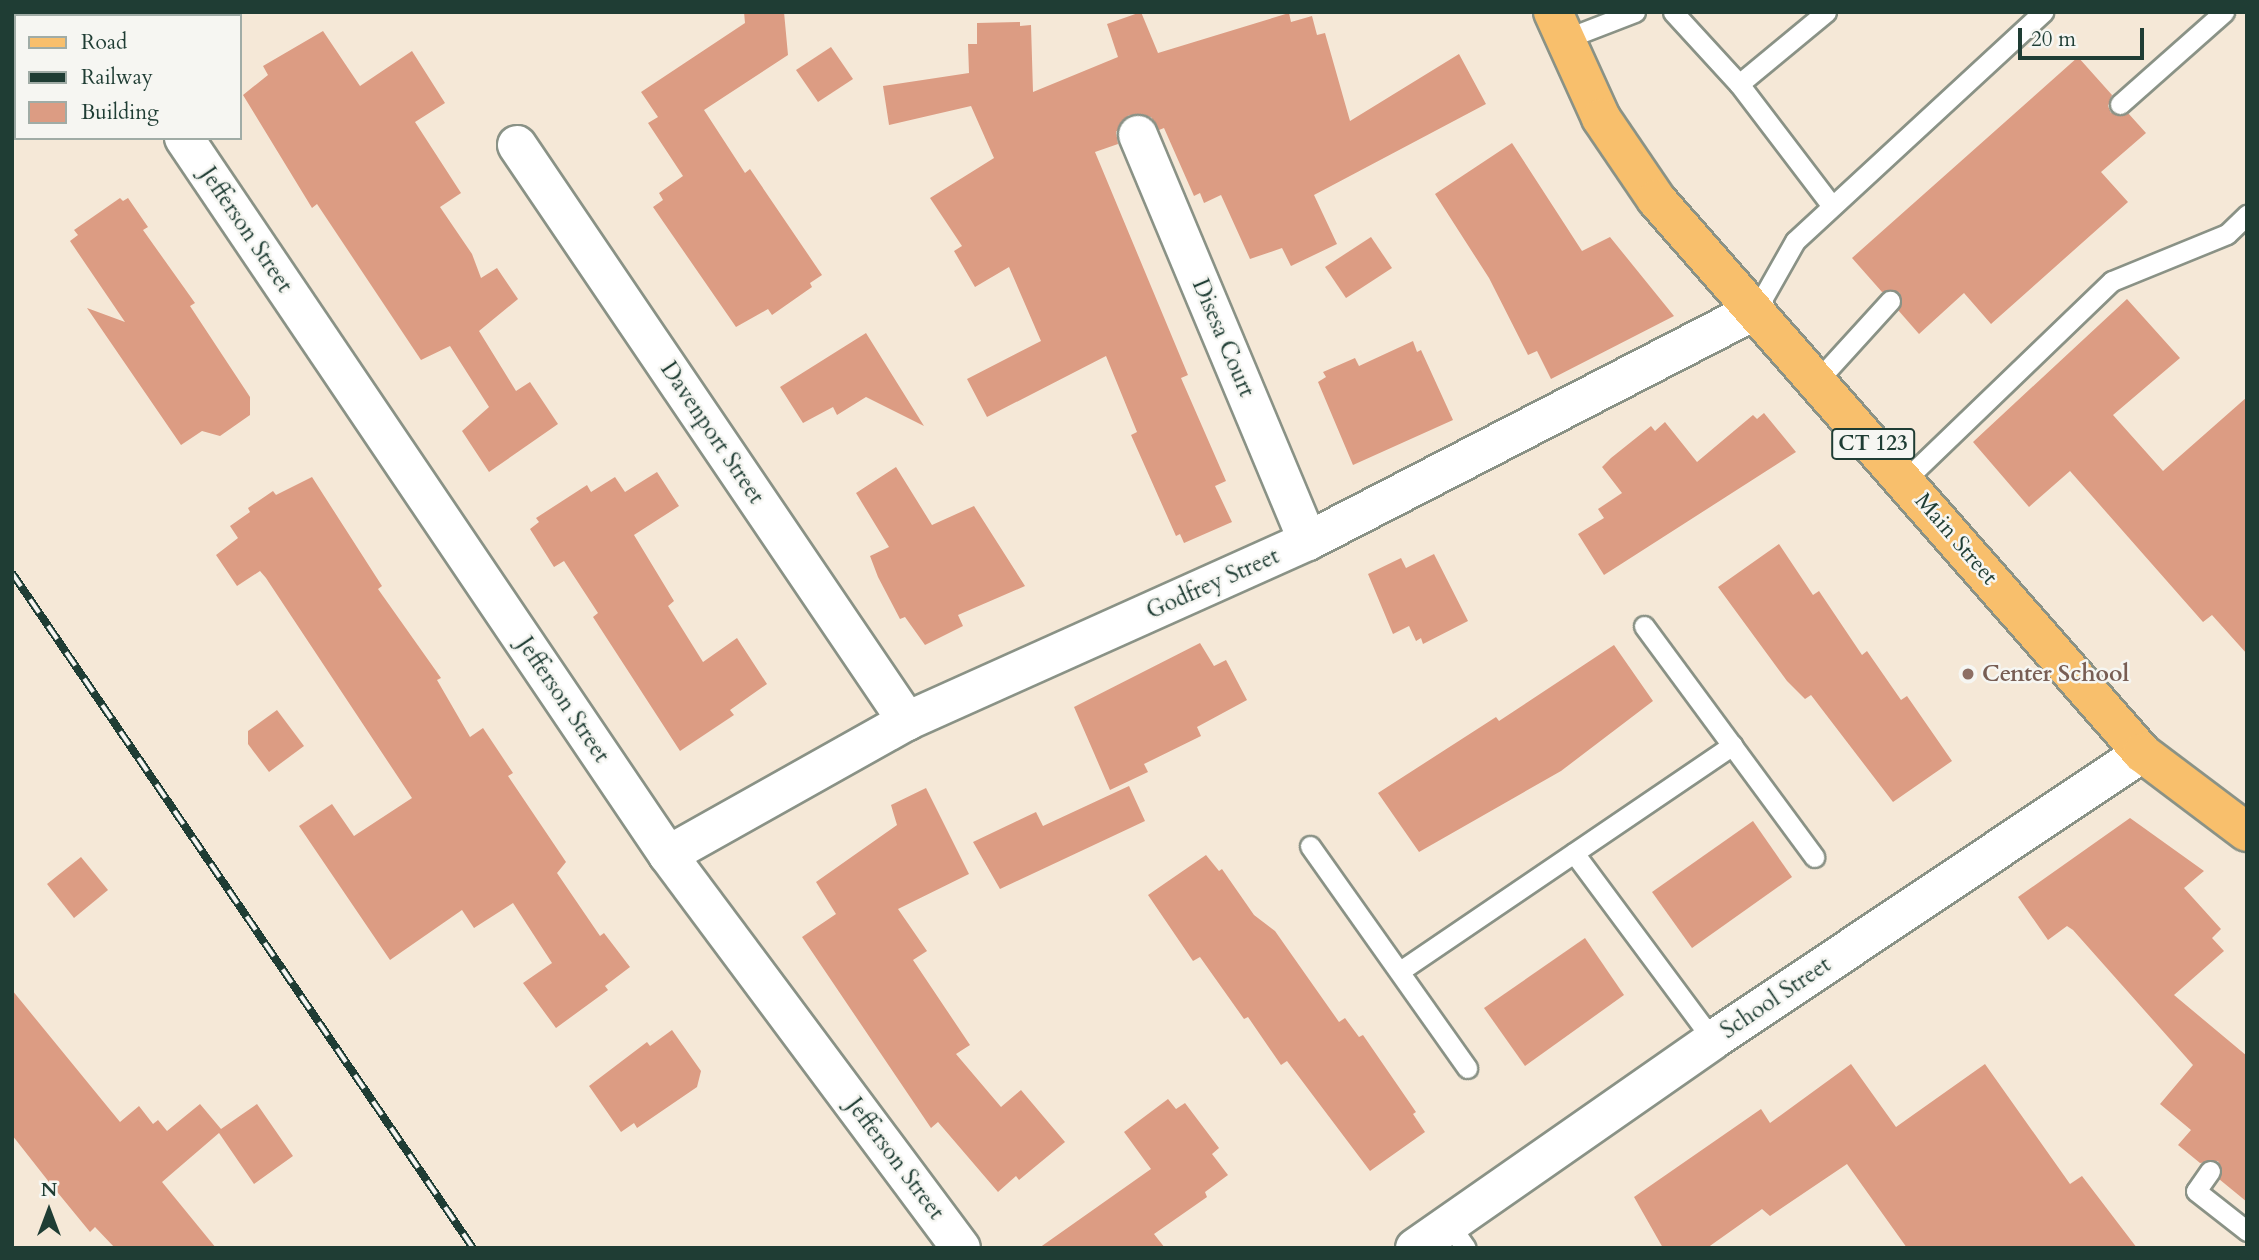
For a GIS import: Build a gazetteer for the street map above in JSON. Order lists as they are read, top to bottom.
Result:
{
  "streets": {
    "main road": ["CT 123", "Main Street"],
    "street": [
      "Jefferson Street",
      "Disesa Court",
      "Davenport Street",
      "Godfrey Street",
      "School Street"
    ]
  },
  "crossings": [
    ["Jefferson Street", "Godfrey Street"],
    ["Disesa Court", "Godfrey Street"],
    ["Davenport Street", "Godfrey Street"],
    ["Main Street", "Godfrey Street"],
    ["Main Street", "School Street"]
  ],
  "places": ["Center School"],
  "legend": ["Road", "Railway", "Building"],
  "scale_bar": "20 m",
  "north": "top"
}
